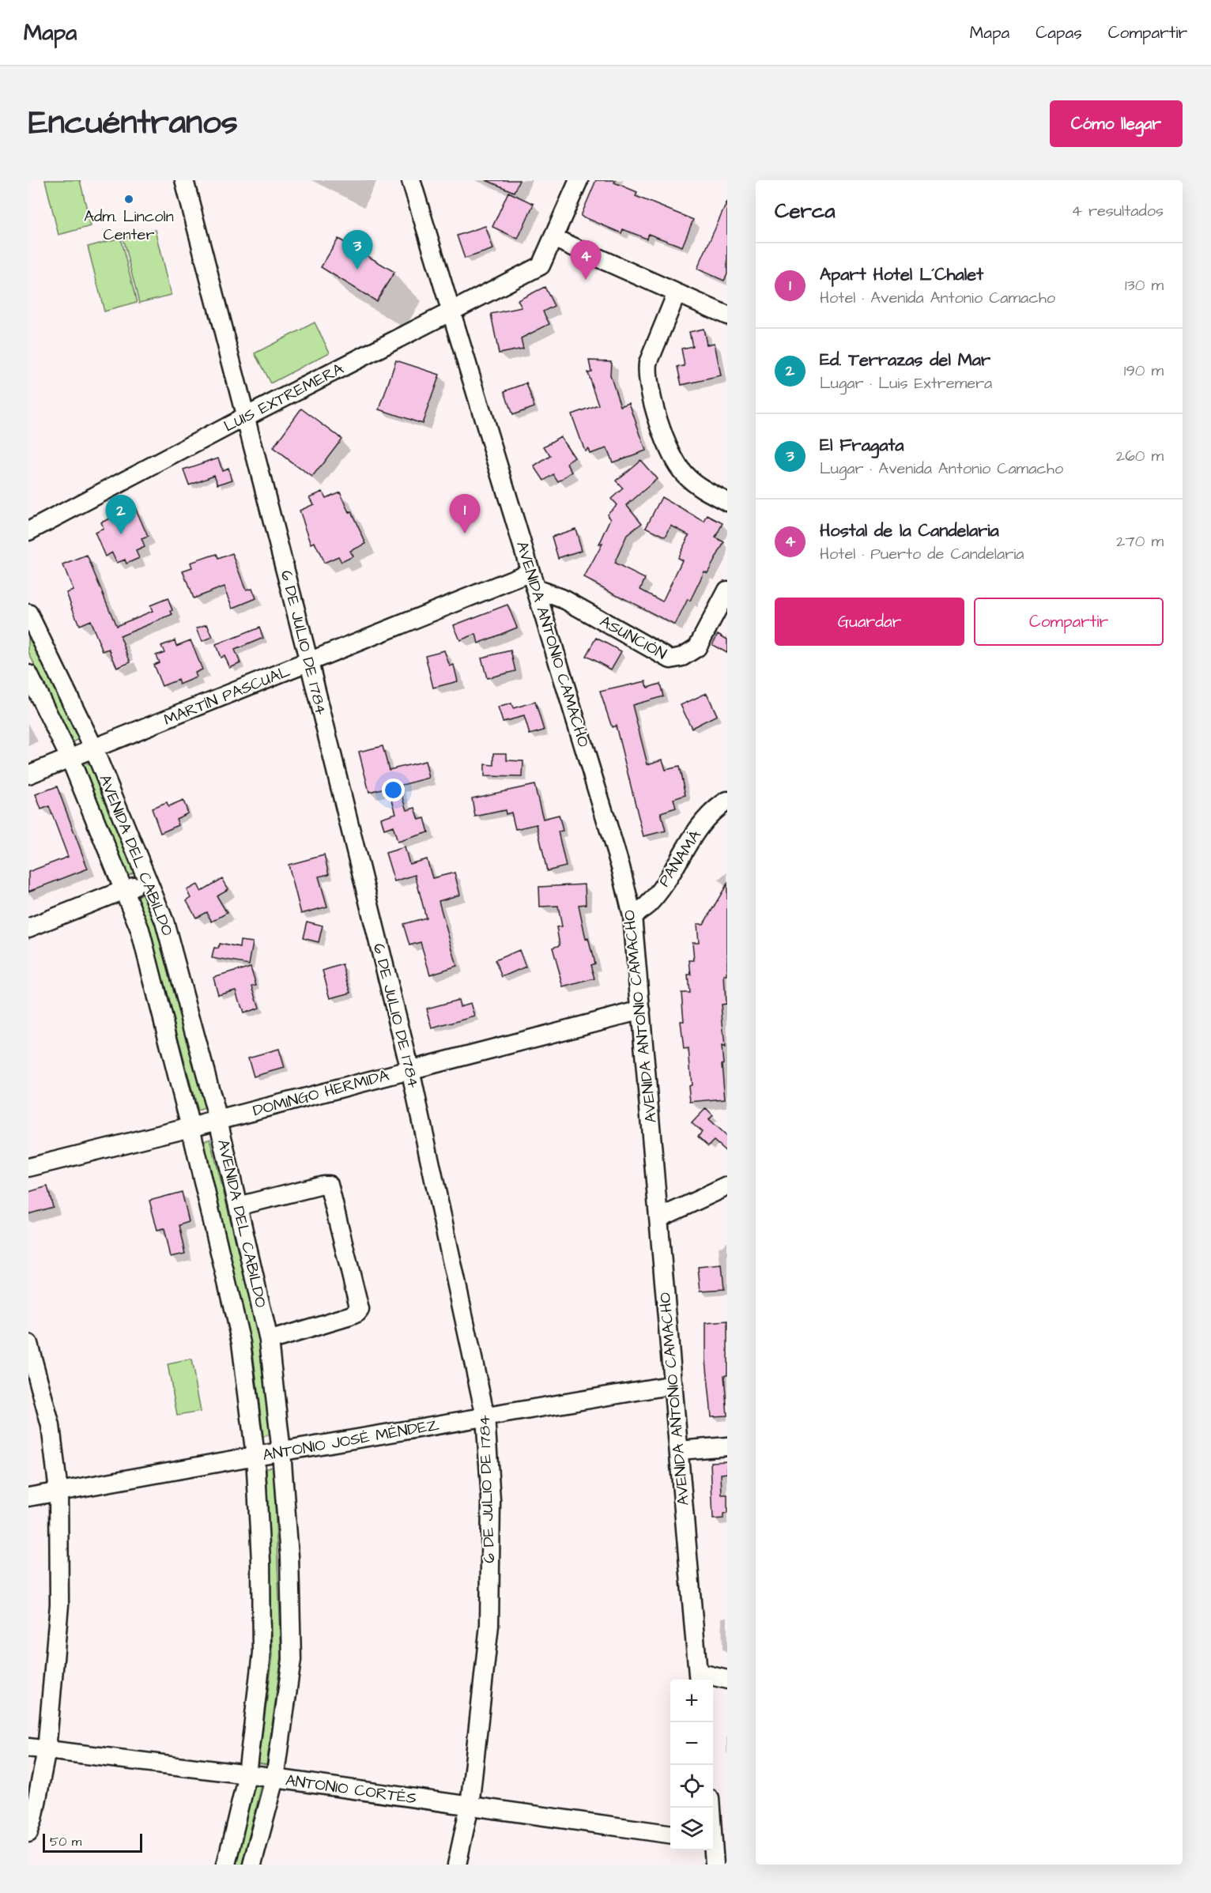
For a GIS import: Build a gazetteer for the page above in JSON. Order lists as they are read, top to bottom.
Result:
{
  "streets": {
    "street": [
      "LUIS EXTREMERA",
      "ASUNCIÓN",
      "6 DE JULIO DE 1784",
      "AVENIDA ANTONIO CAMACHO",
      "MARTÍN PASCUAL",
      "AVENIDA DEL CABILDO",
      "PANAMÁ",
      "DOMINGO HERMIDA",
      "ANTONIO JOSÉ MÉNDEZ",
      "ANTONIO CORTÉS"
    ]
  },
  "crossings": [
    ["LUIS EXTREMERA", "6 DE JULIO DE 1784"],
    ["LUIS EXTREMERA", "AVENIDA ANTONIO CAMACHO"],
    ["ASUNCIÓN", "AVENIDA ANTONIO CAMACHO"],
    ["ASUNCIÓN", "MARTÍN PASCUAL"],
    ["6 DE JULIO DE 1784", "MARTÍN PASCUAL"],
    ["6 DE JULIO DE 1784", "DOMINGO HERMIDA"],
    ["6 DE JULIO DE 1784", "ANTONIO JOSÉ MÉNDEZ"],
    ["6 DE JULIO DE 1784", "ANTONIO CORTÉS"],
    ["AVENIDA ANTONIO CAMACHO", "MARTÍN PASCUAL"],
    ["AVENIDA ANTONIO CAMACHO", "PANAMÁ"],
    ["AVENIDA ANTONIO CAMACHO", "DOMINGO HERMIDA"],
    ["AVENIDA ANTONIO CAMACHO", "ANTONIO JOSÉ MÉNDEZ"],
    ["MARTÍN PASCUAL", "AVENIDA DEL CABILDO"],
    ["AVENIDA DEL CABILDO", "DOMINGO HERMIDA"],
    ["AVENIDA DEL CABILDO", "ANTONIO JOSÉ MÉNDEZ"],
    ["AVENIDA DEL CABILDO", "ANTONIO CORTÉS"]
  ],
  "places": ["Adm. Lincoln Center"],
  "scale_bar": "50 m",
  "page": {
    "header": "Mapa",
    "nav": ["Mapa", "Capas", "Compartir"],
    "title": "Encuéntranos",
    "buttons": [
      "Cómo llegar",
      ["Guardar", "Compartir"]
    ],
    "heading": ["Cerca", "4 resultados"],
    "pins": [
      "3",
      "4",
      "1",
      "2"
    ],
    "list": [
      {
        "mark": "1",
        "name": "Apart Hotel L´Chalet",
        "note": "Hotel · Avenida Antonio Camacho",
        "value": "130 m"
      },
      {
        "mark": "2",
        "name": "Ed. Terrazas del Mar",
        "note": "Lugar · Luis Extremera",
        "value": "190 m"
      },
      {
        "mark": "3",
        "name": "El Fragata",
        "note": "Lugar · Avenida Antonio Camacho",
        "value": "260 m"
      },
      {
        "mark": "4",
        "name": "Hostal de la Candelaria",
        "note": "Hotel · Puerto de Candelaria",
        "value": "270 m"
      }
    ],
    "map_buttons": ["+", "−"],
    "scale": "50 m"
  }
}
